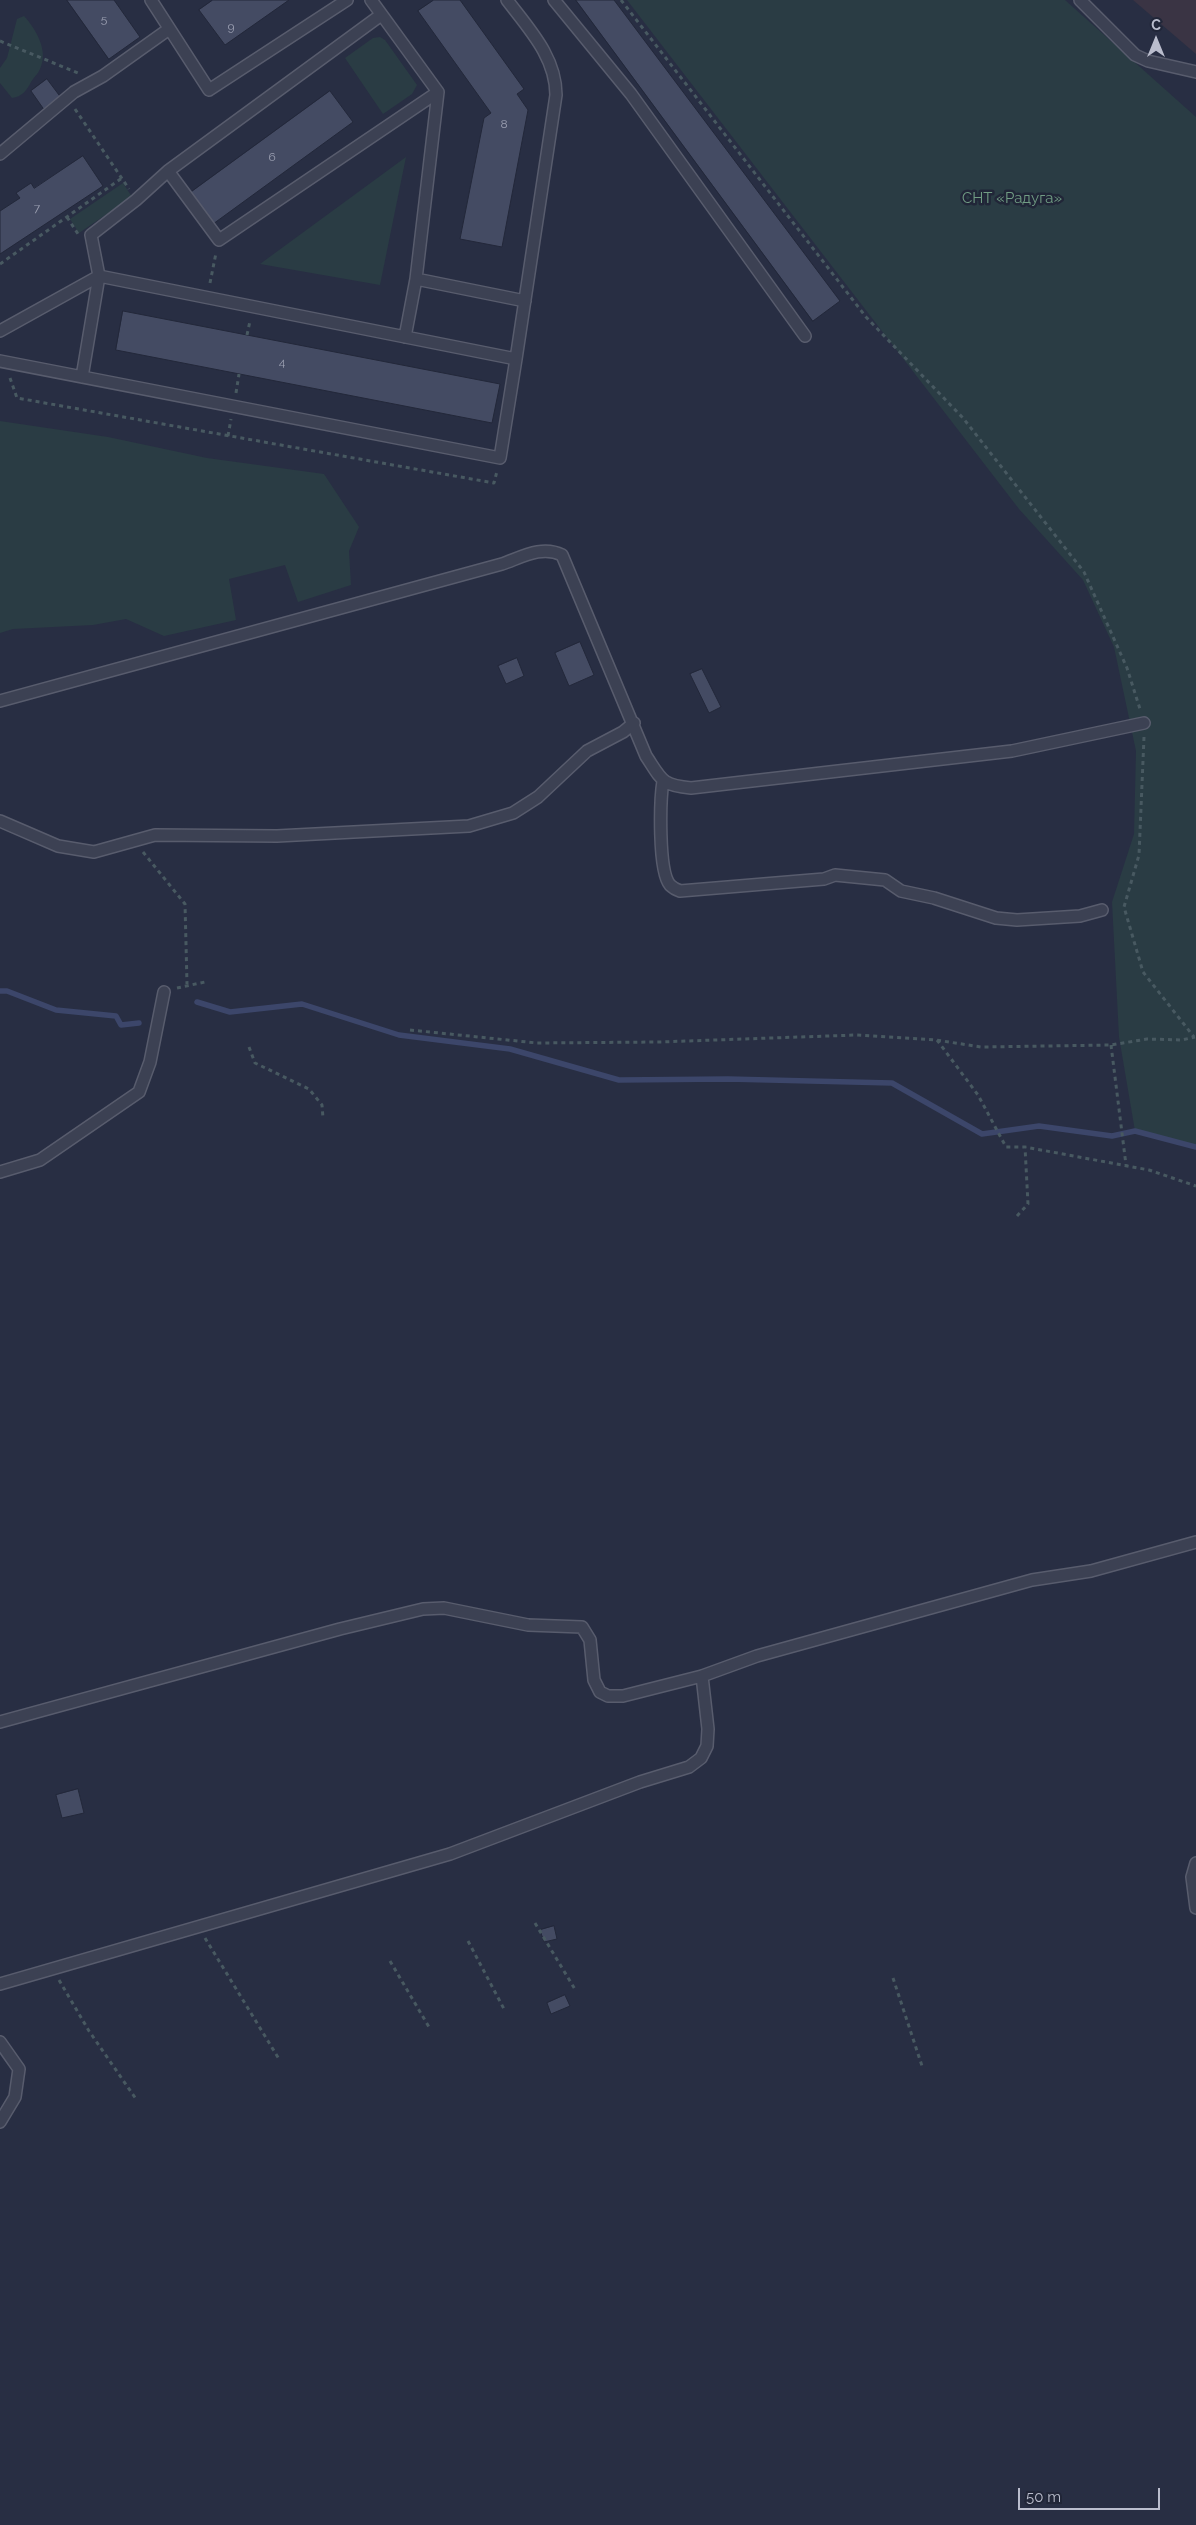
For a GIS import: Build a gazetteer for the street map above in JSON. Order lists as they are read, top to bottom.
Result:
{
  "parks": ["СНТ «Радуга»"],
  "house_numbers": [
    "5",
    "9",
    "8",
    "6",
    "7",
    "4"
  ],
  "scale_bar": "50 m",
  "north": "top"
}
